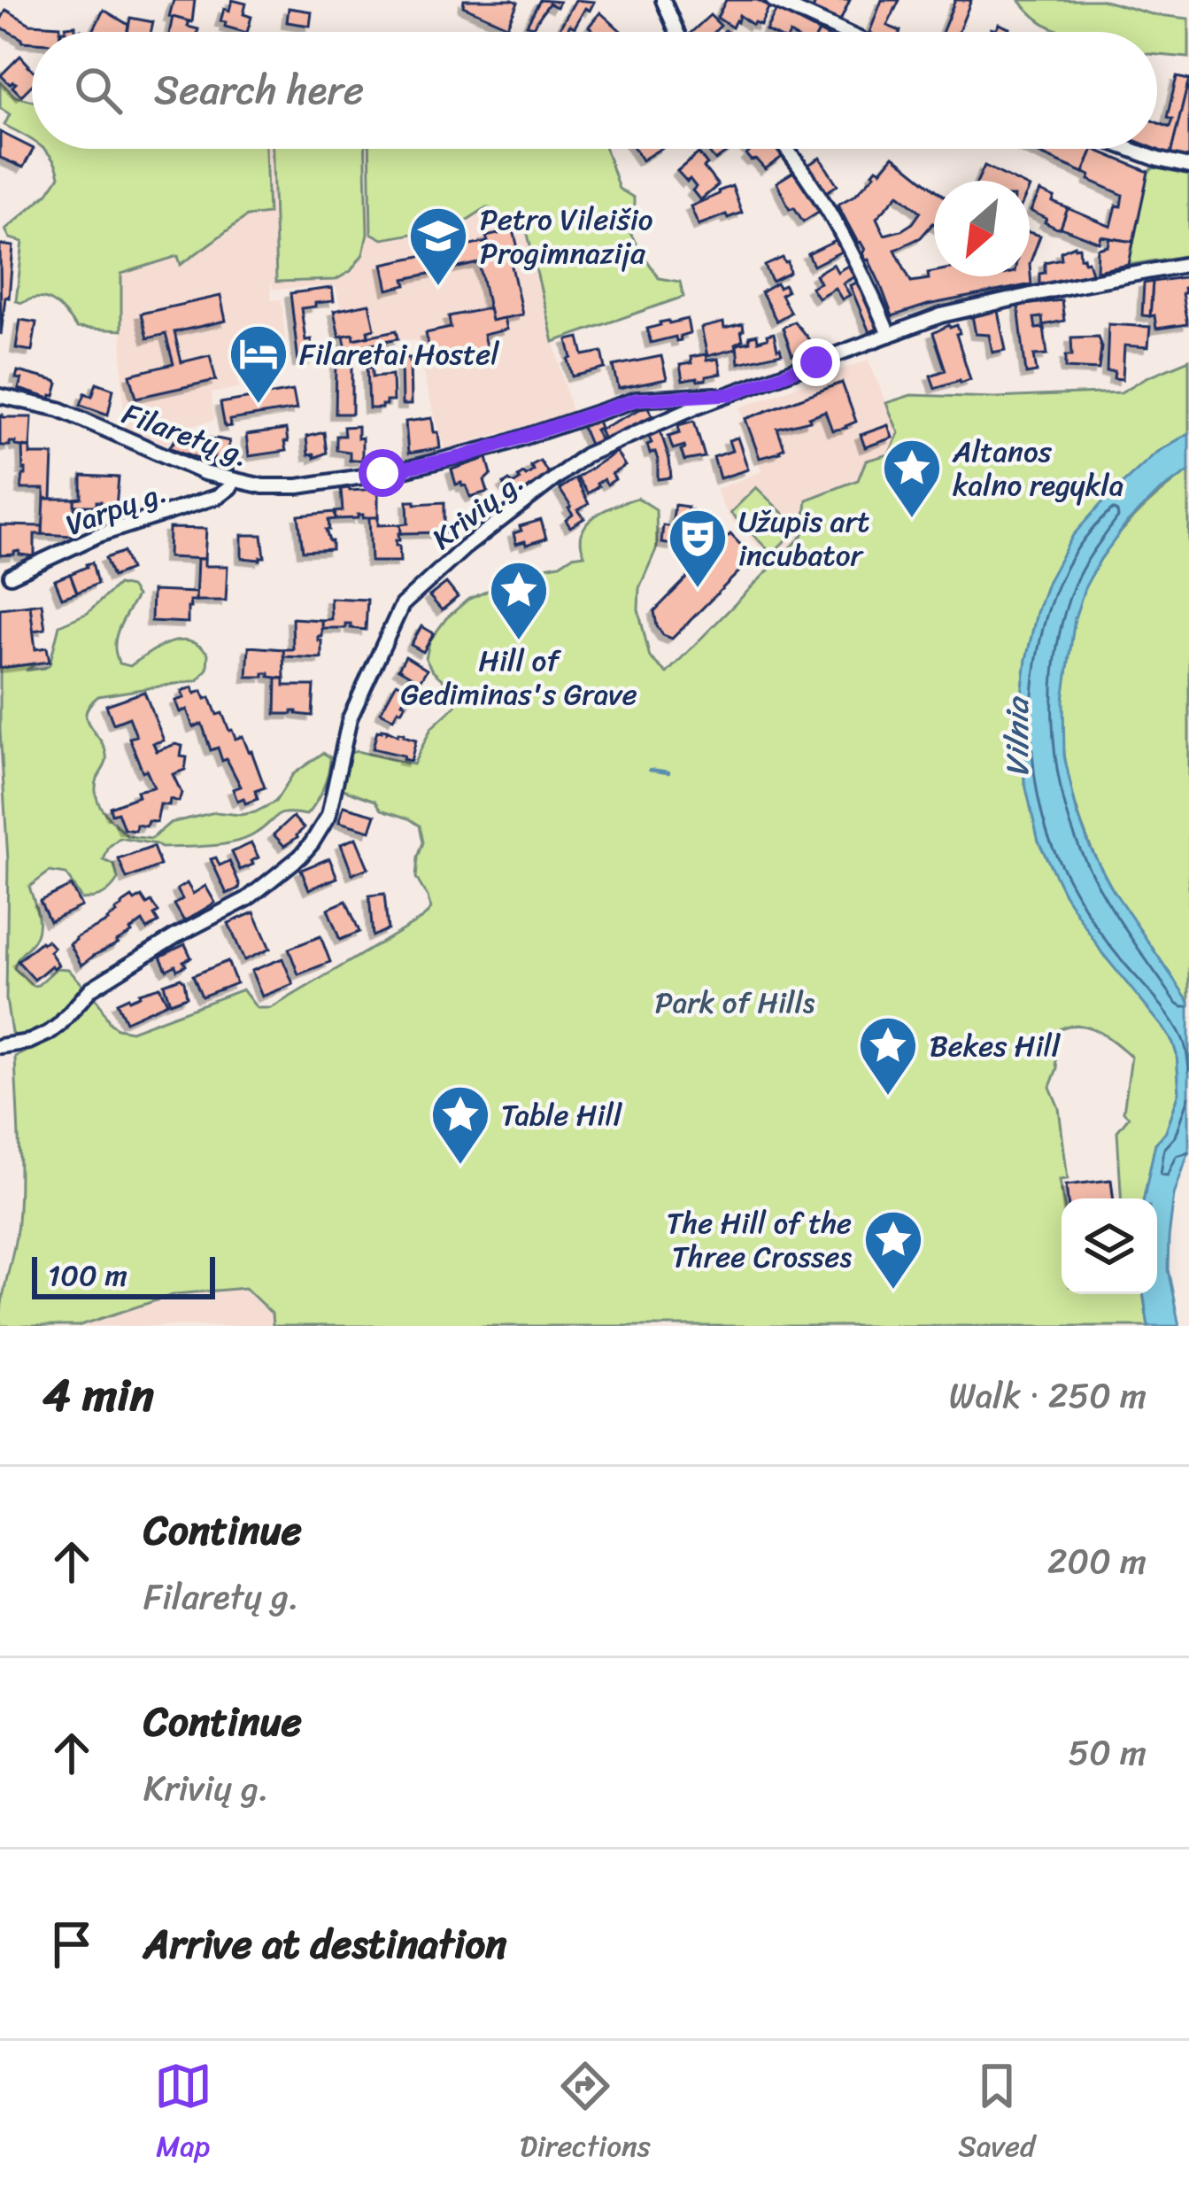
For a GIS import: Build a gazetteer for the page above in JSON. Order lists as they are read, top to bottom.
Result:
{
  "streets": {
    "street": ["Filaretų g.", "Varpų g.", "Krivių g."]
  },
  "crossings": [
    ["Filaretų g.", "Varpų g."],
    ["Filaretų g.", "Krivių g."]
  ],
  "water": ["Vilnia"],
  "parks": ["Park of Hills"],
  "places": {
    "school or university": ["Petro Vileišio Progimnazija"],
    "hotel": ["Filaretai Hostel"],
    "place": [
      "Altanos kalno regykla",
      "Hill of Gediminas's Grave",
      "Bekes Hill",
      "Table Hill",
      "The Hill of the Three Crosses"
    ],
    "theatre": ["Užupis art incubator"]
  },
  "scale_bar": "100 m",
  "north": "bottom left",
  "page": {
    "search": "Search here",
    "scale": "100 m",
    "heading": ["4 min", "Walk · 250 m"],
    "list": [
      ["Continue", "Filaretų g.", "200 m"],
      ["Continue", "Krivių g.", "50 m"],
      "Arrive at destination"
    ],
    "nav": ["Map", "Directions", "Saved"]
  }
}
